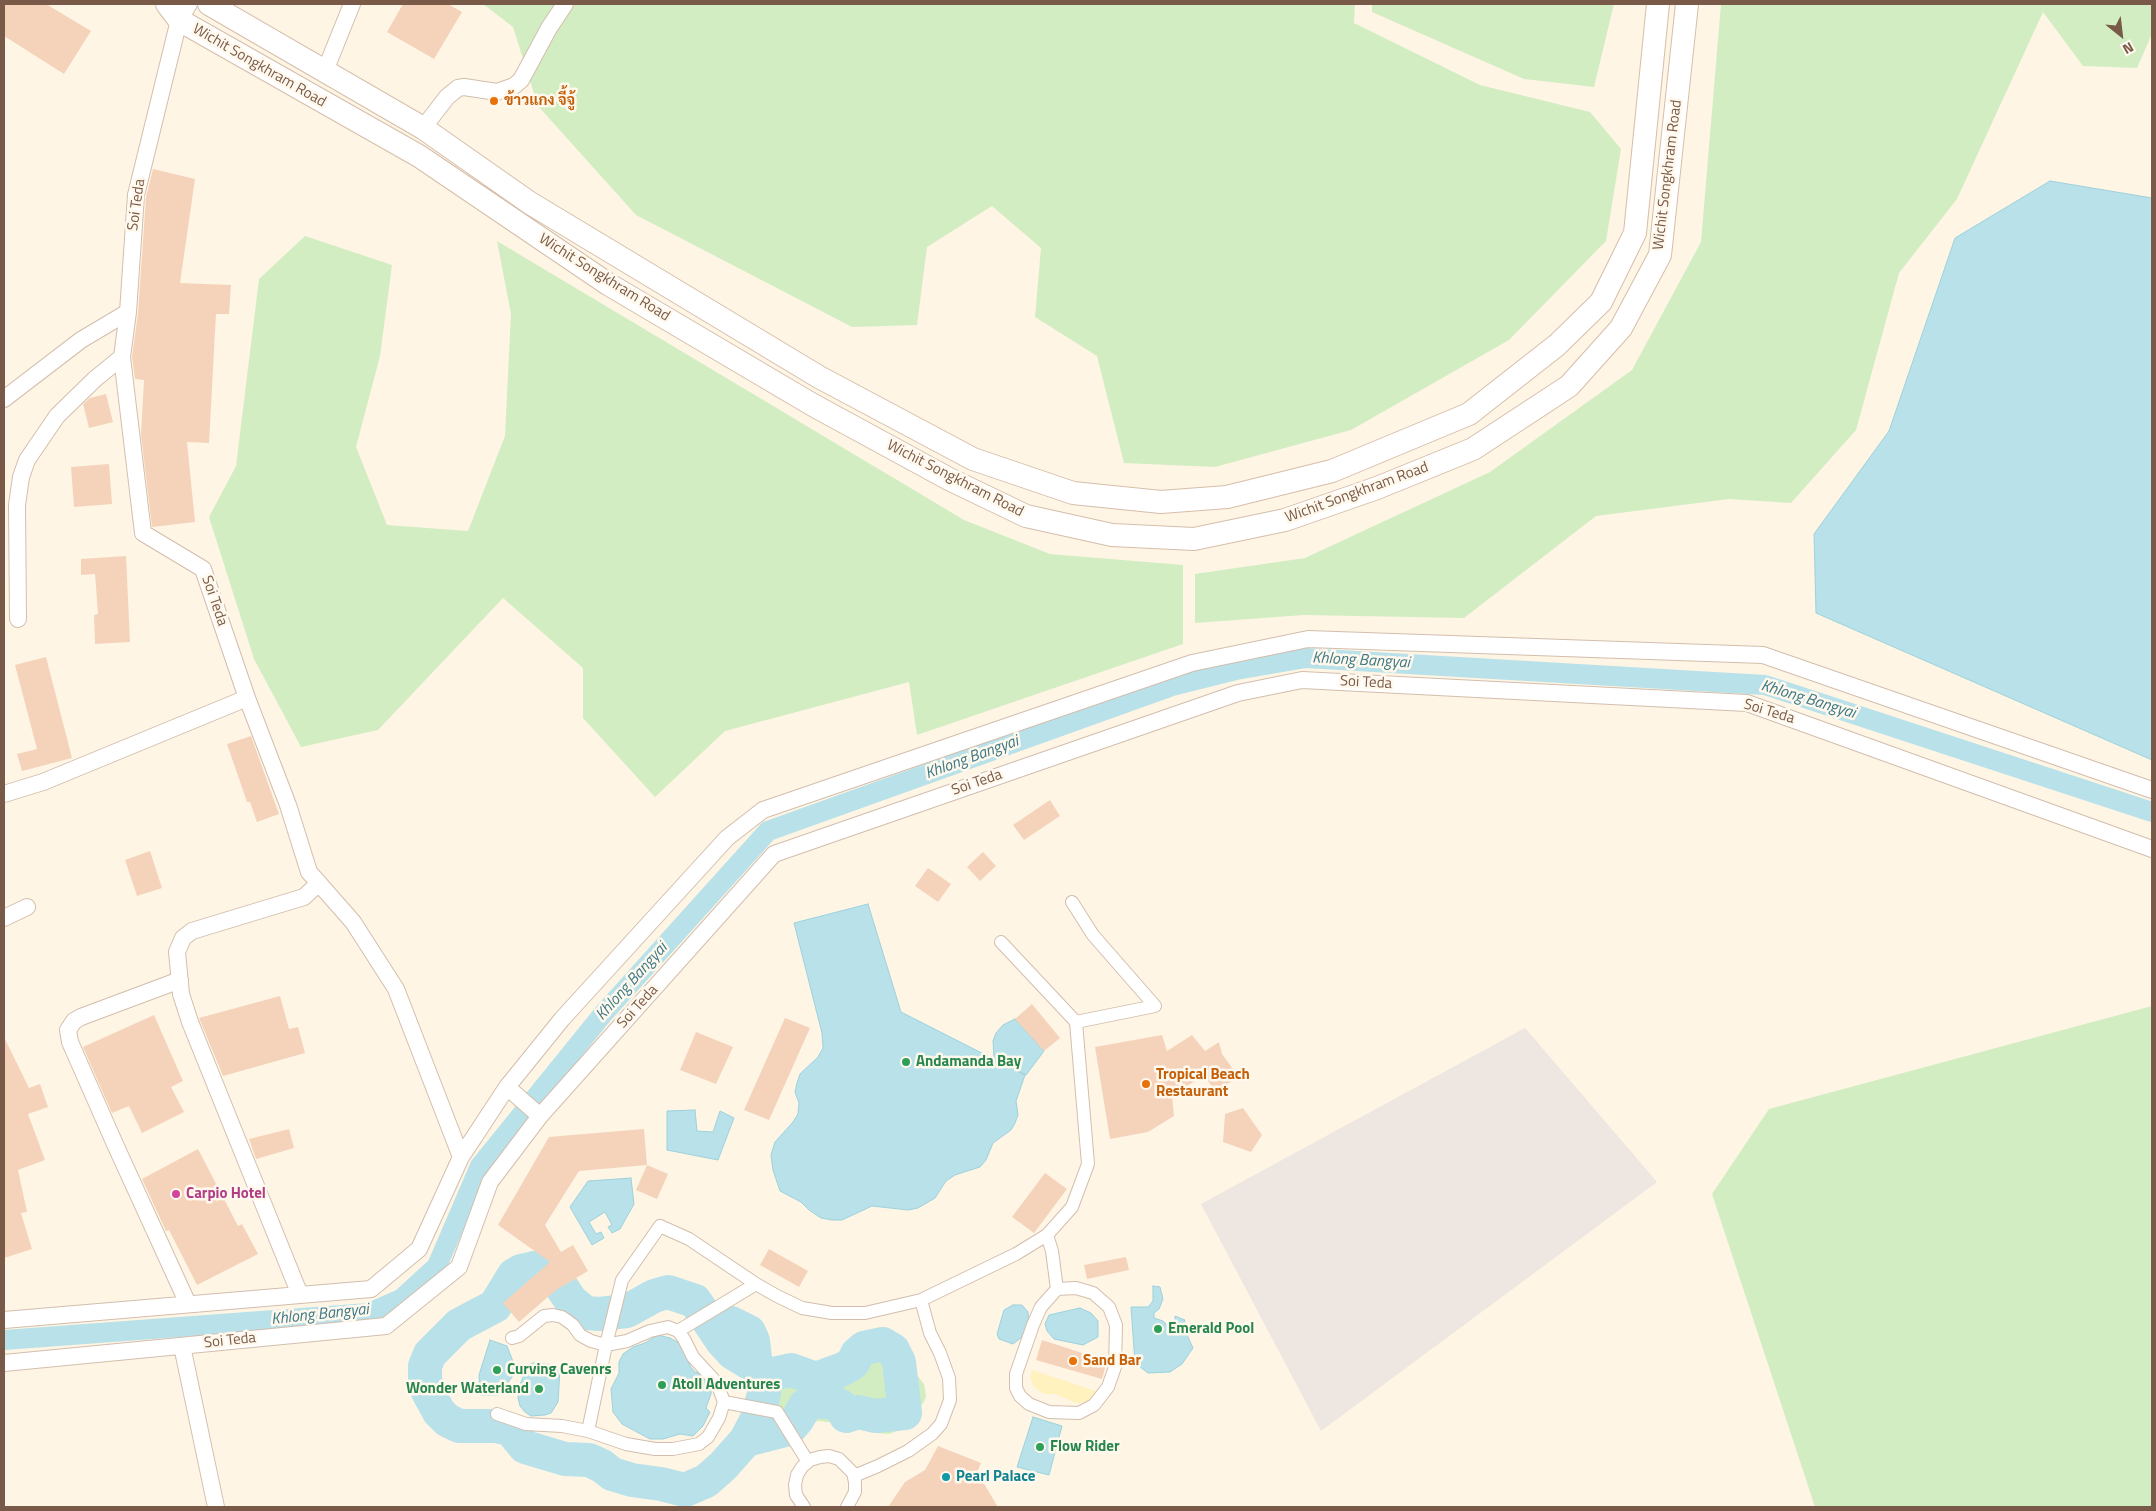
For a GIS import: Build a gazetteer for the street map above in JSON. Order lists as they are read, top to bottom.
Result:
{
  "streets": {
    "main road": ["Wichit Songkhram Road"],
    "street": ["Soi Teda"]
  },
  "crossings": [
    ["Wichit Songkhram Road", "Soi Teda"]
  ],
  "water": ["Khlong Bangyai"],
  "places": [
    "ข้าวแกง จี้จู้",
    "Andamanda Bay",
    "Tropical Beach Restaurant",
    "Carpio Hotel",
    "Emerald Pool",
    "Sand Bar",
    "Curving Cavenrs",
    "Atoll Adventures",
    "Wonder Waterland",
    "Flow Rider",
    "Pearl Palace"
  ],
  "north": "bottom right"
}
